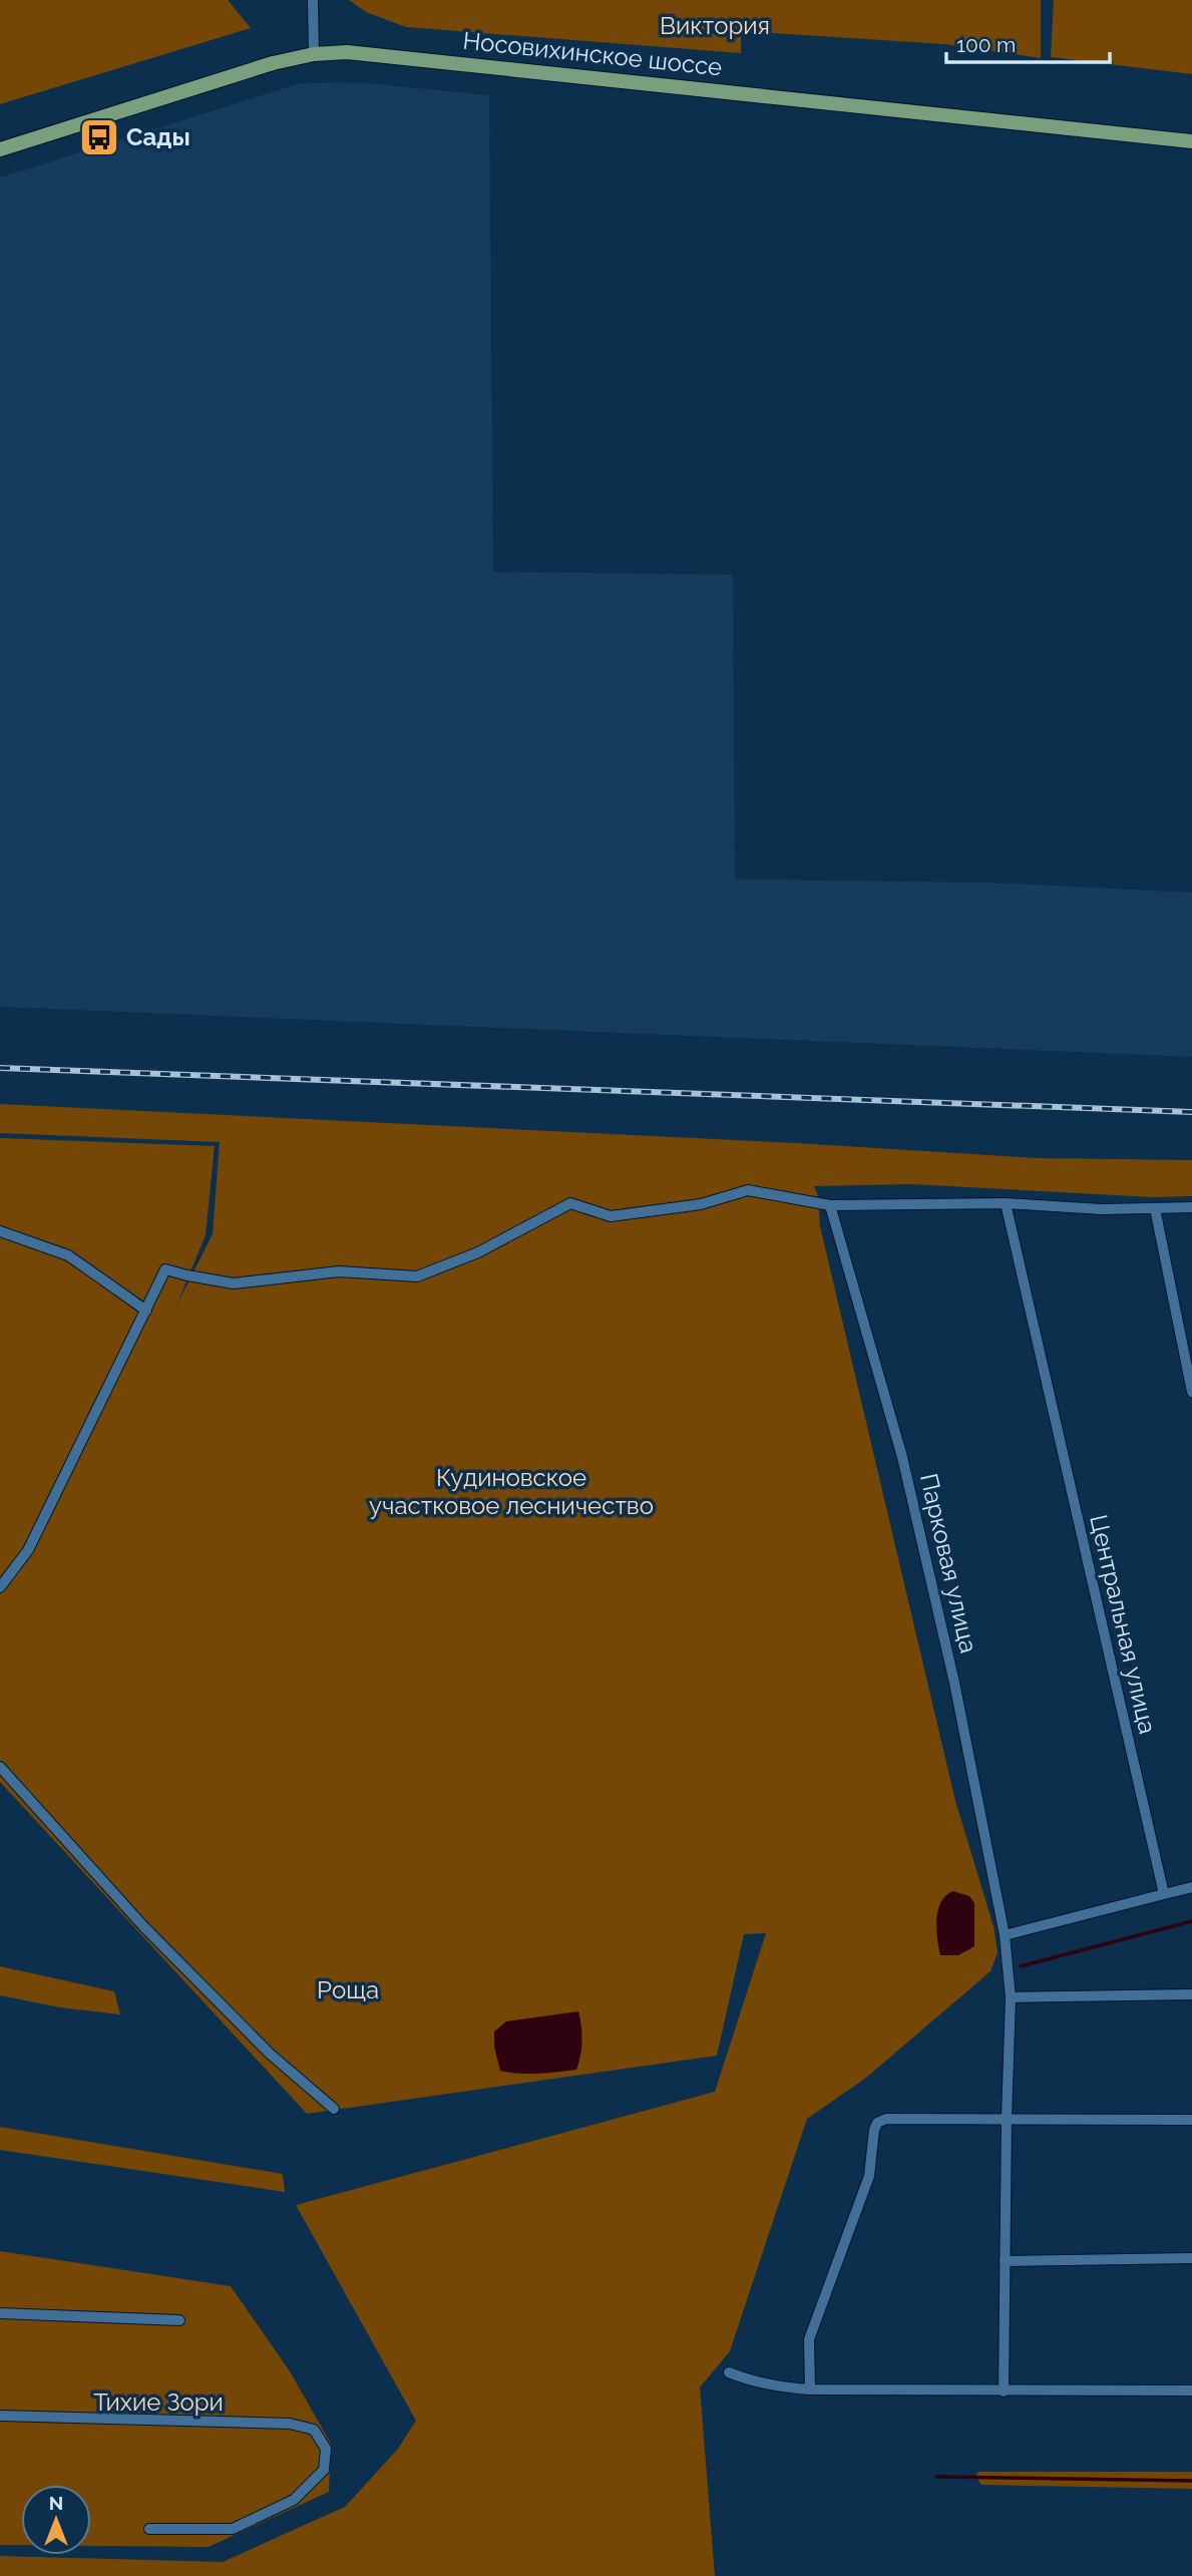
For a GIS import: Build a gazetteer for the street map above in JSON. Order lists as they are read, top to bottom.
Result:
{
  "streets": {
    "main road": ["Носовихинское шоссе"],
    "street": ["Парковая улица", "Центральная улица"]
  },
  "parks": [
    "Виктория",
    "Кудиновское участковое лесничество",
    "Роща",
    "Тихие Зори"
  ],
  "places": {
    "bus stop": ["Сады"]
  },
  "scale_bar": "100 m",
  "north": "top"
}
